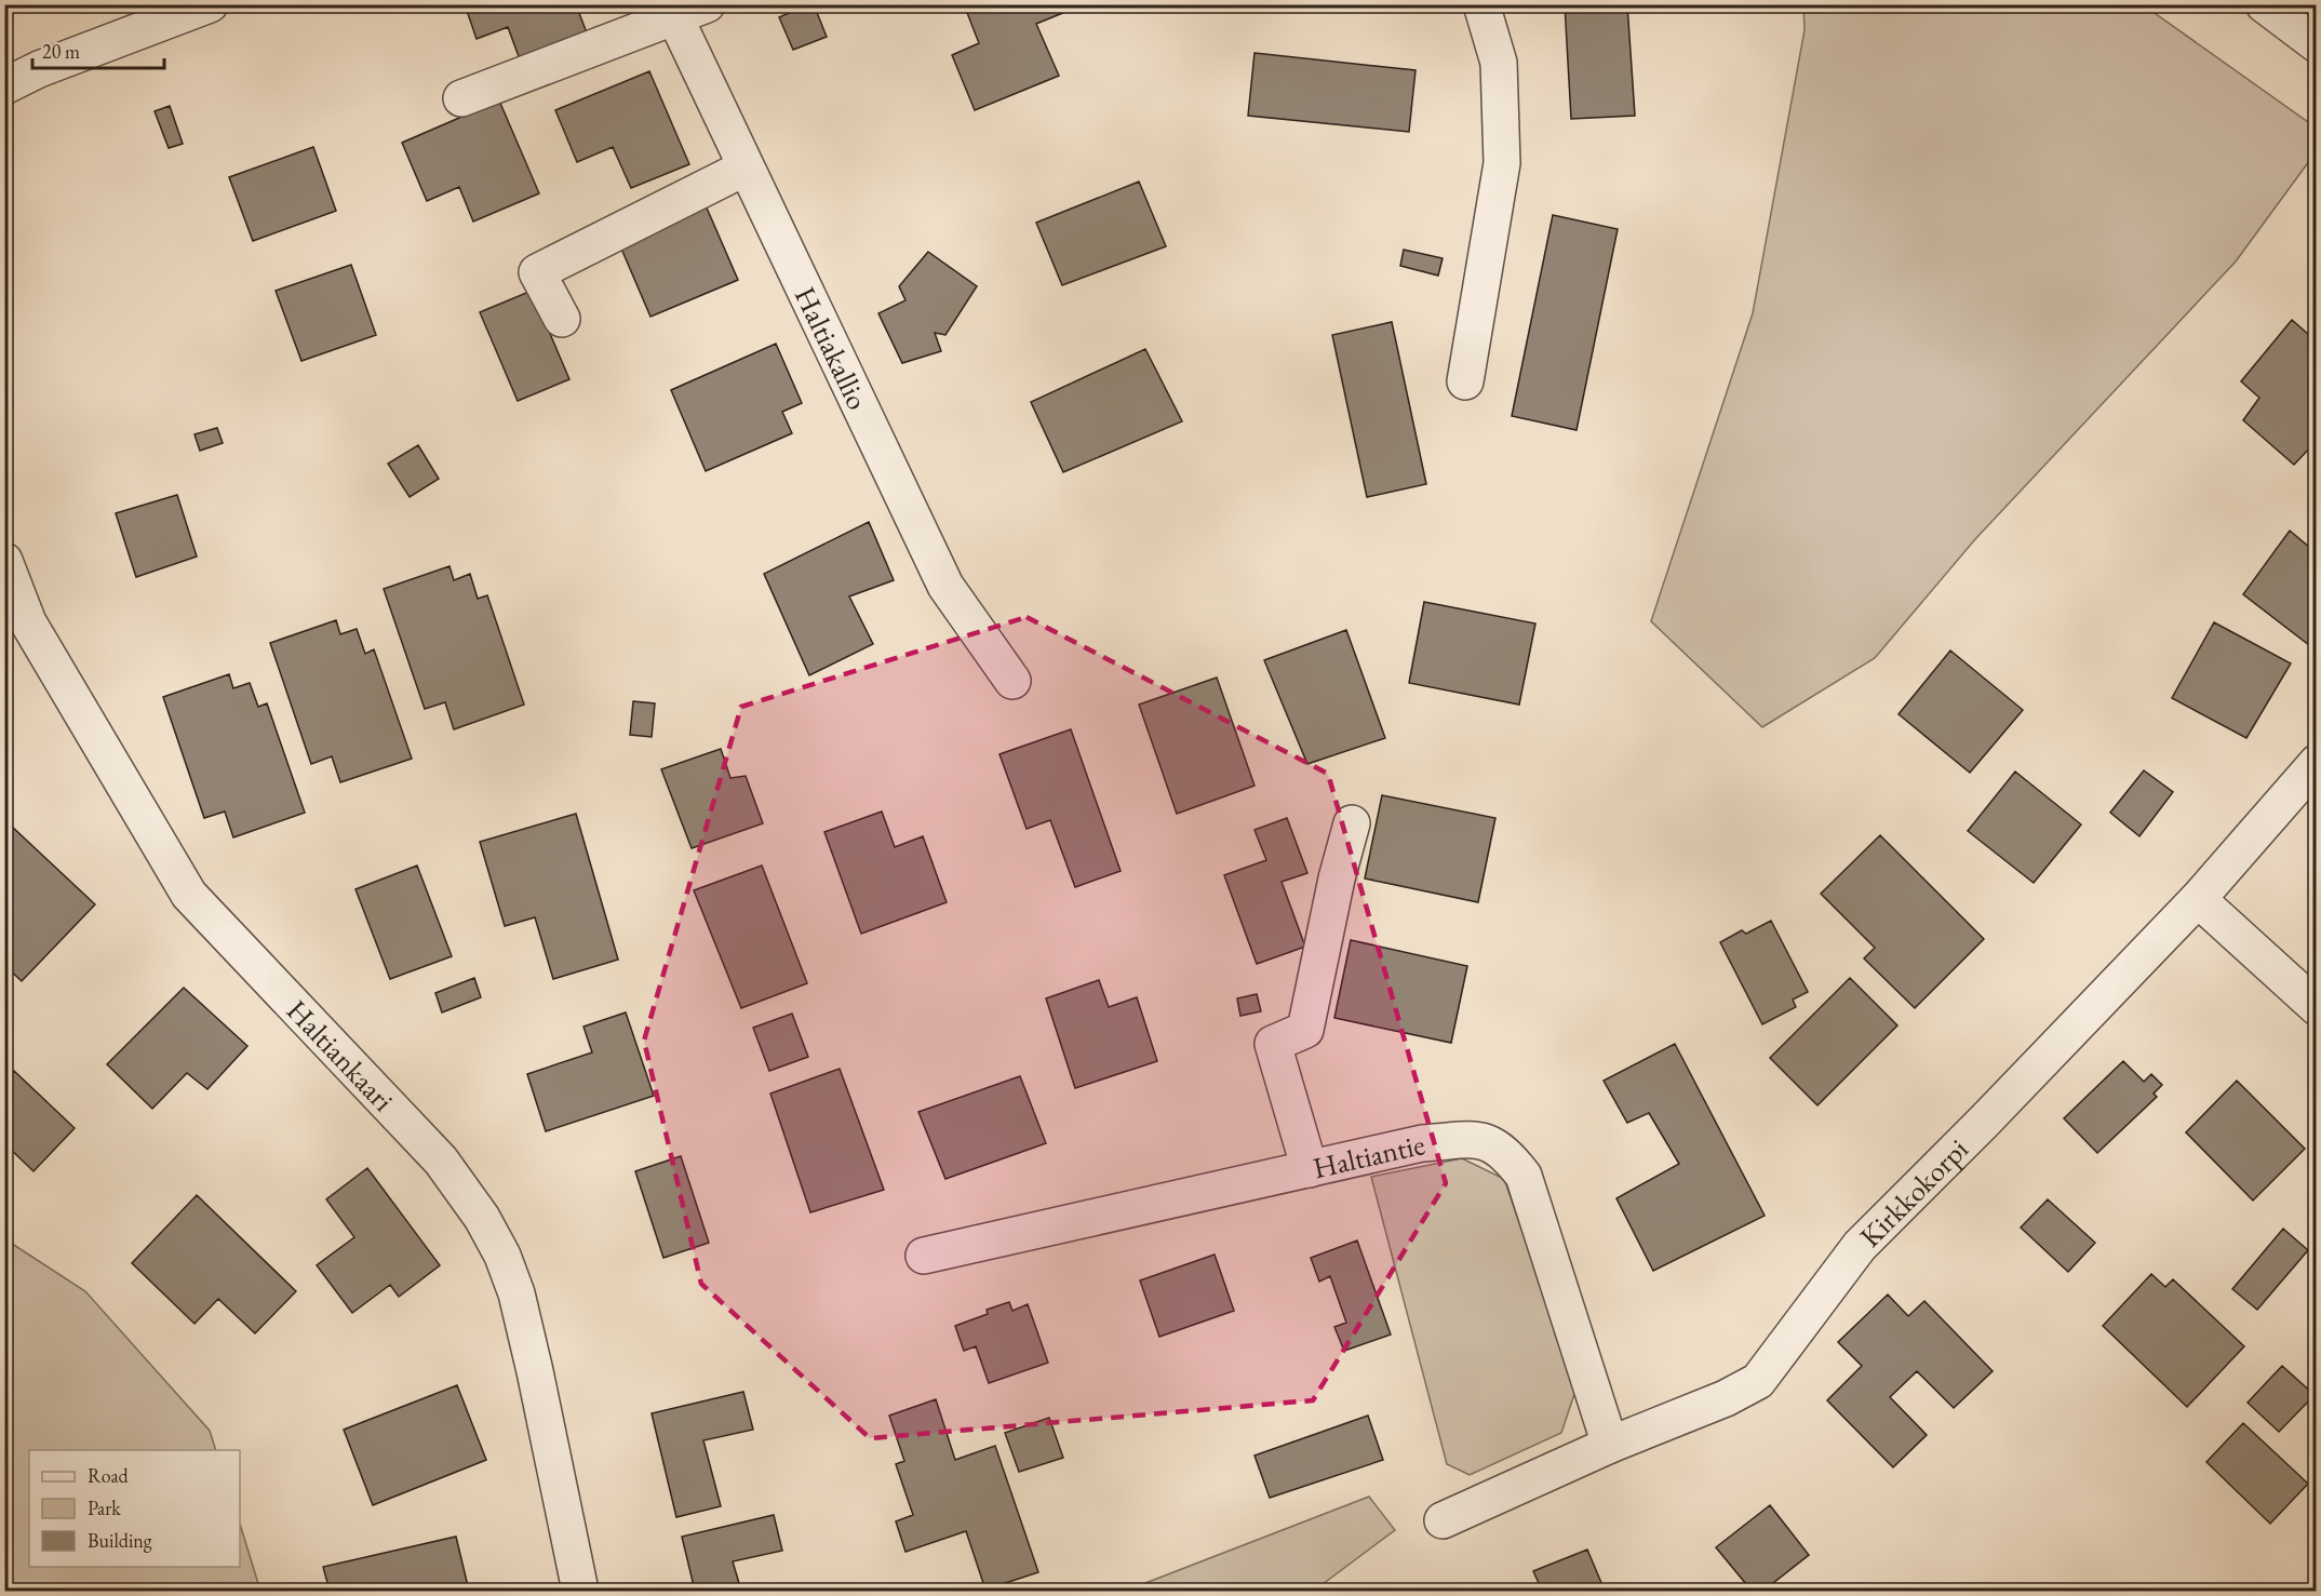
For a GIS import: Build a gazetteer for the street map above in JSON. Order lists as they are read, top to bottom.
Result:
{
  "streets": {
    "street": [
      "Haltiakallio",
      "Haltiankaari",
      "Haltiantie",
      "Kirkkokorpi"
    ]
  },
  "crossings": [
    ["Haltiantie", "Kirkkokorpi"]
  ],
  "legend": ["Road", "Park", "Building"],
  "scale_bar": "20 m"
}
